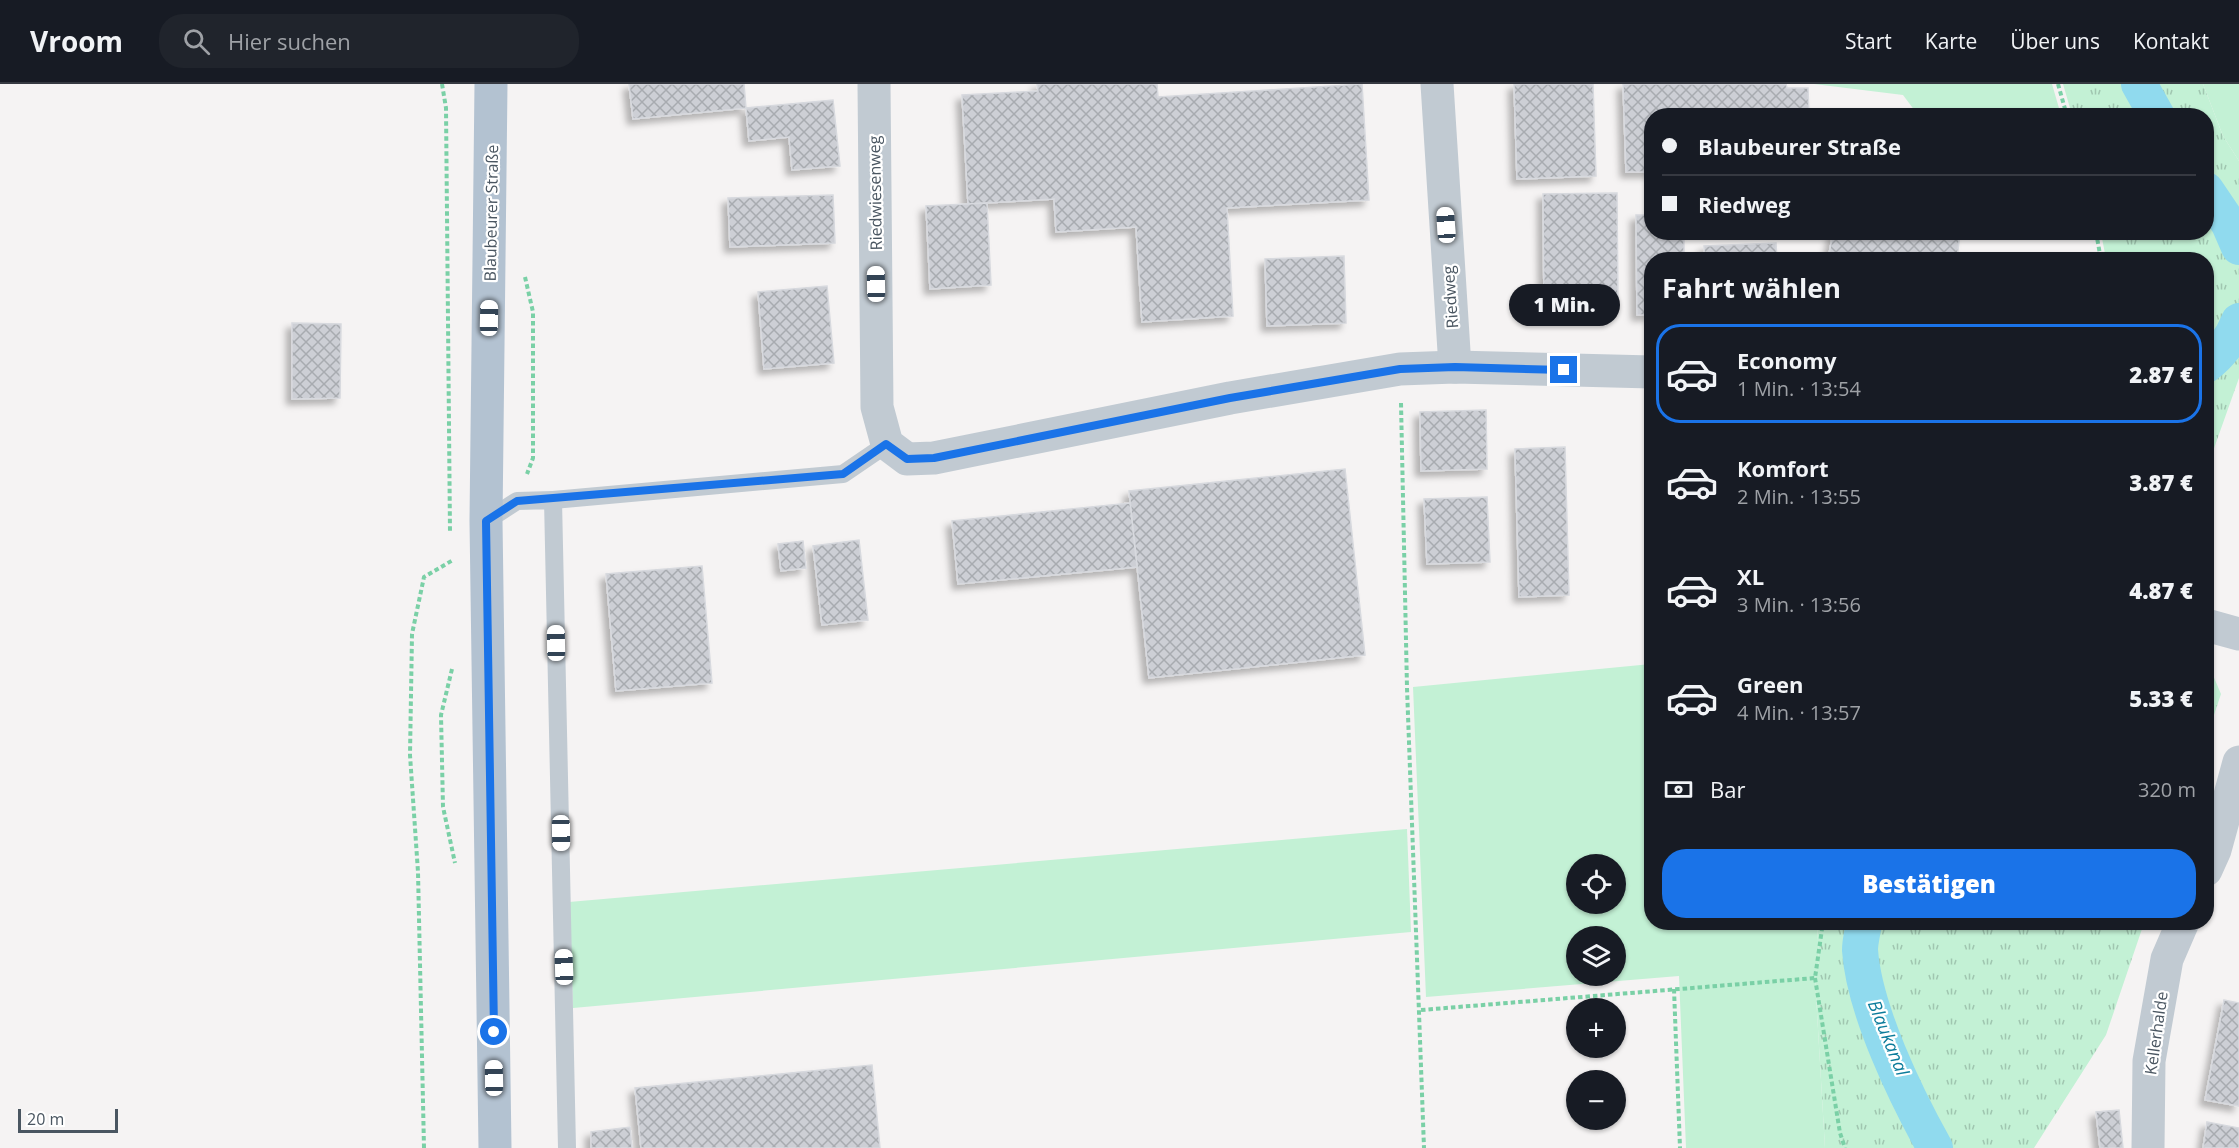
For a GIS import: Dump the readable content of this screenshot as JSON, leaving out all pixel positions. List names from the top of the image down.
{
  "streets": {
    "main road": ["Blaubeurer Straße"],
    "street": ["Riedwiesenweg", "Riedweg", "Kellerhalde"]
  },
  "water": ["Blaukanal"],
  "scale_bar": "20 m",
  "page": {
    "header": "Vroom",
    "search": "Hier suchen",
    "nav": [
      "Start",
      "Karte",
      "Über uns",
      "Kontakt"
    ],
    "banner": ["Blaubeurer Straße", "Riedweg"],
    "heading": "Fahrt wählen",
    "bubble": "1 Min.",
    "list": [
      {
        "name": "Economy",
        "note": "1 Min. · 13:54",
        "value": "2.87 €"
      },
      {
        "name": "Komfort",
        "note": "2 Min. · 13:55",
        "value": "3.87 €"
      },
      {
        "name": "XL",
        "note": "3 Min. · 13:56",
        "value": "4.87 €"
      },
      {
        "name": "Green",
        "note": "4 Min. · 13:57",
        "value": "5.33 €"
      }
    ],
    "pay": ["Bar", "320 m"],
    "buttons": "Bestätigen",
    "map_buttons": ["+", "−"],
    "scale": "20 m"
  }
}
